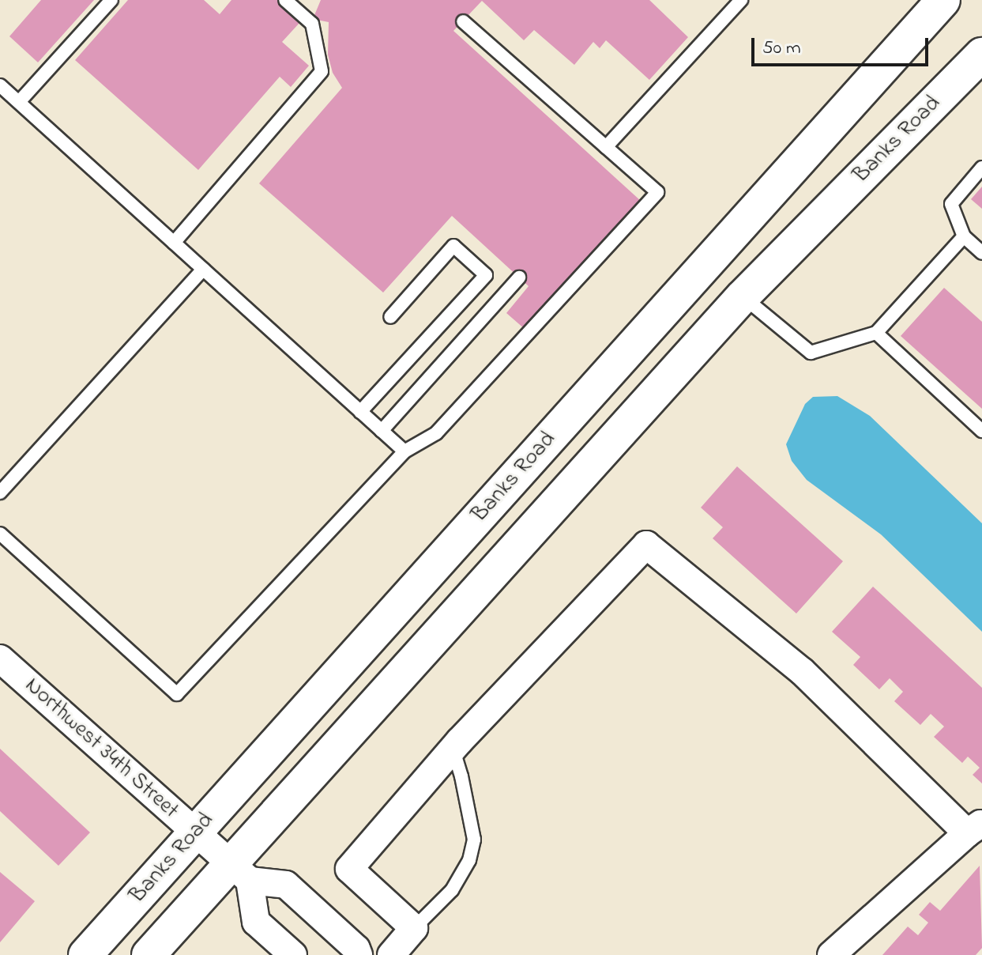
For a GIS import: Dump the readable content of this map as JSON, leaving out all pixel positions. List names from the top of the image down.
{
  "streets": {
    "street": ["Banks Road", "Northwest 34th Street"]
  },
  "crossings": [
    ["Banks Road", "Northwest 34th Street"]
  ],
  "scale_bar": "50 m"
}
